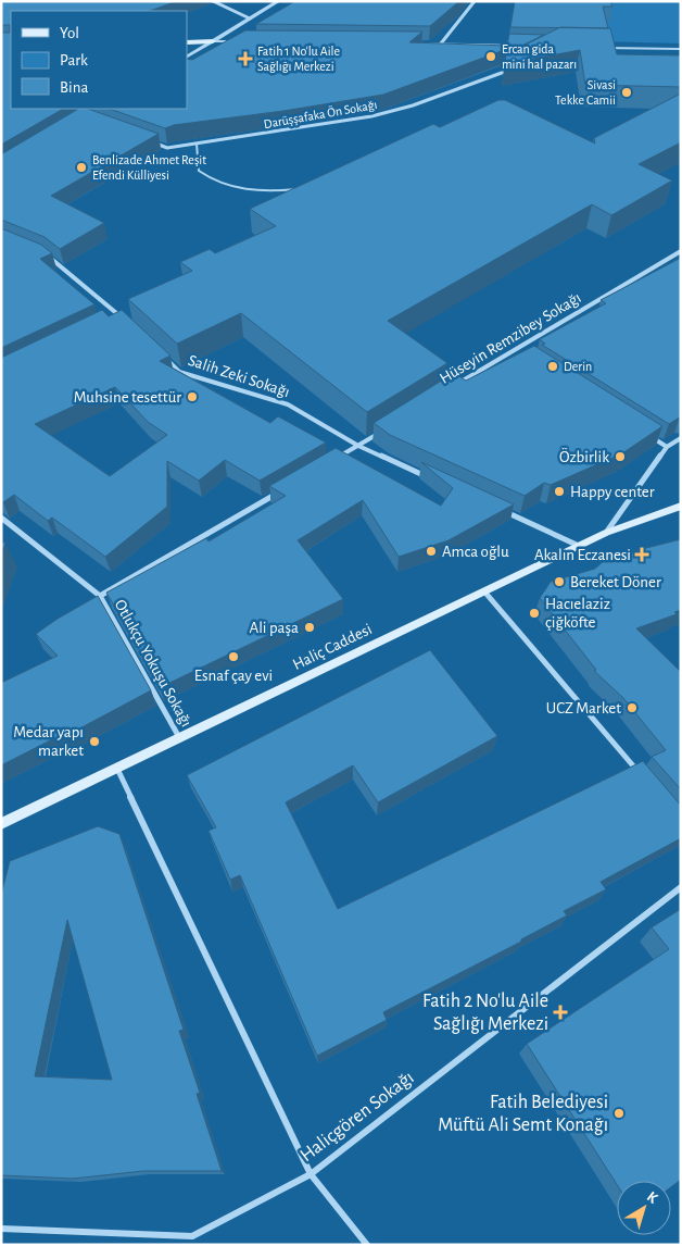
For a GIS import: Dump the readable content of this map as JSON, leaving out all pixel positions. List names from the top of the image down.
{
  "streets": {
    "main road": ["Haliç Caddesi"],
    "street": [
      "Darüşşafaka Ön Sokağı",
      "Hüseyin Remzibey Sokağı",
      "Salih Zeki Sokağı",
      "Otlukçu Yokuşu Sokağı",
      "Haliçgören Sokağı"
    ]
  },
  "crossings": [
    ["Haliç Caddesi", "Otlukçu Yokuşu Sokağı"]
  ],
  "places": {
    "other": [
      "Ercan gida mini hal pazarı",
      "Sivasi Tekke Camii",
      "Benlizade Ahmet Reşit Efendi Külliyesi",
      "Derin",
      "Muhsine tesettür",
      "Özbirlik",
      "Happy center",
      "Amca oğlu",
      "Bereket Döner",
      "Hacıelaziz çiğköfte",
      "Ali paşa",
      "Esnaf çay evi",
      "UCZ Market",
      "Medar yapı market",
      "Fatih Belediyesi Müftü Ali Semt Konağı"
    ],
    "health": ["Fatih 1 No'lu Aile Sağlığı Merkezi", "Akalın Eczanesi", "Fatih 2 No'lu Aile Sağlığı Merkezi"]
  },
  "legend": ["Yol", "Park", "Bina"],
  "north": "top right"
}
